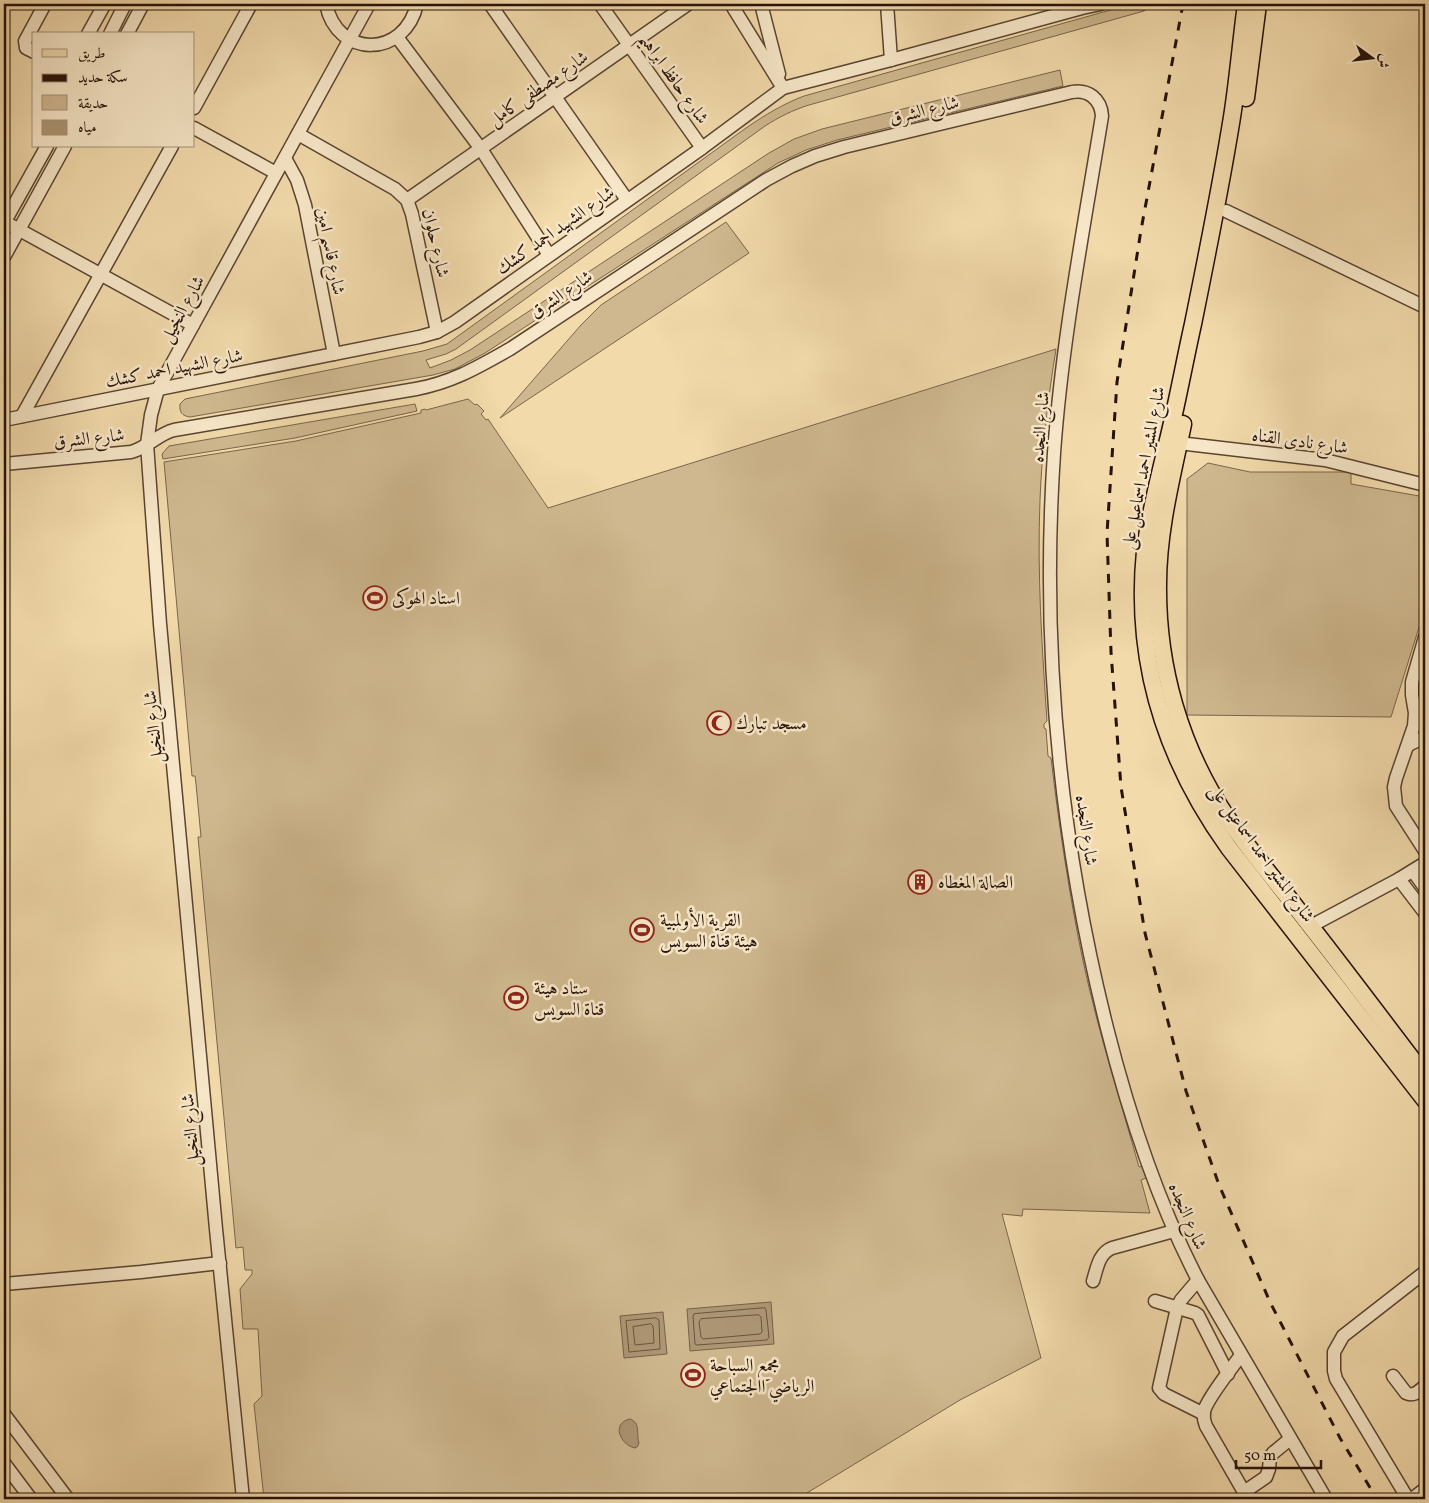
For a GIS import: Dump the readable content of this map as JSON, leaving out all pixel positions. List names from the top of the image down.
{
  "streets": {
    "main road": ["شارع المشير احمد اسماعيل على"],
    "street": [
      "شارع حافظ ابراهيم",
      "شارع مصطفى كامل",
      "شارع الشرق",
      "شارع الشهيد احمد كشك",
      "شارع حلوان",
      "شارع قاسم امين",
      "شارع النخيل",
      "شارع النجده",
      "شارع نادى القناه"
    ]
  },
  "crossings": [
    ["شارع حافظ ابراهيم", "شارع مصطفى كامل"],
    ["شارع حافظ ابراهيم", "شارع الشهيد احمد كشك"],
    ["شارع مصطفى كامل", "شارع حلوان"],
    ["شارع الشرق", "شارع النخيل"],
    ["شارع الشرق", "شارع النجده"],
    ["شارع الشهيد احمد كشك", "شارع حلوان"],
    ["شارع الشهيد احمد كشك", "شارع قاسم امين"],
    ["شارع الشهيد احمد كشك", "شارع النخيل"],
    ["شارع حلوان", "شارع النخيل"],
    ["شارع قاسم امين", "شارع النخيل"],
    ["شارع نادى القناه", "شارع المشير احمد اسماعيل على"]
  ],
  "places": {
    "sports": [
      "استاد الهوكى",
      "القرية الأولمبية هيئة قناة السويس",
      "ستاد هيئة قناة السويس",
      "مجمع السباحة الرياضي االجتماعي"
    ],
    "mosque": ["مسجد تبارك"],
    "building": ["الصالة المغطاه"]
  },
  "legend": [
    "طريق",
    "سكة حديد",
    "حديقة",
    "مياه"
  ],
  "scale_bar": "50 m",
  "north": "right"
}
